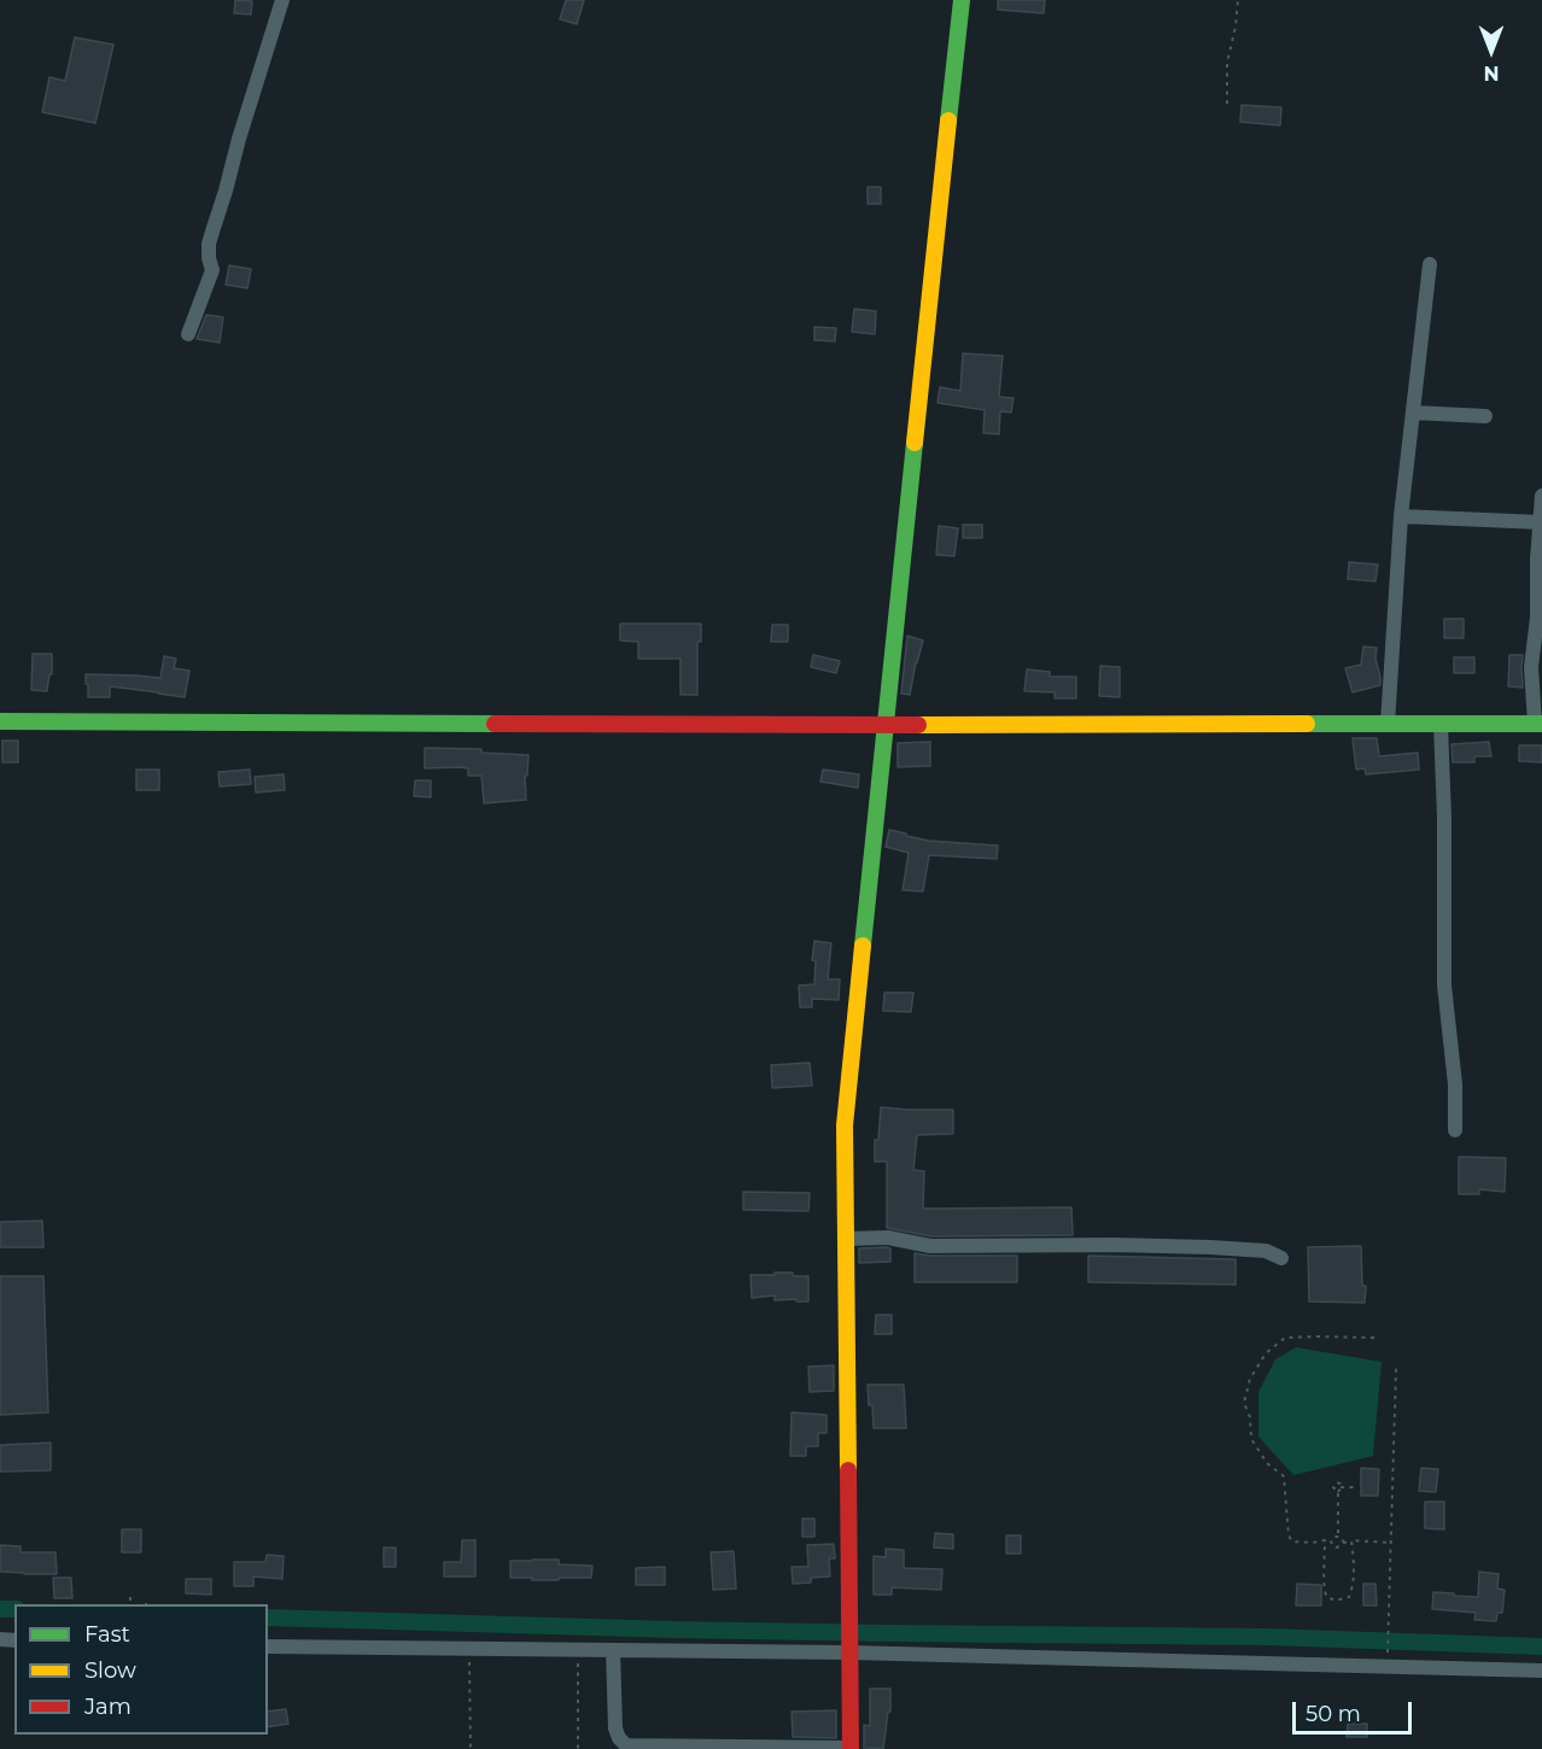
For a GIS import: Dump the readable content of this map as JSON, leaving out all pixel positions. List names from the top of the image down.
{
  "legend": ["Fast", "Slow", "Jam"],
  "scale_bar": "50 m",
  "north": "bottom"
}
